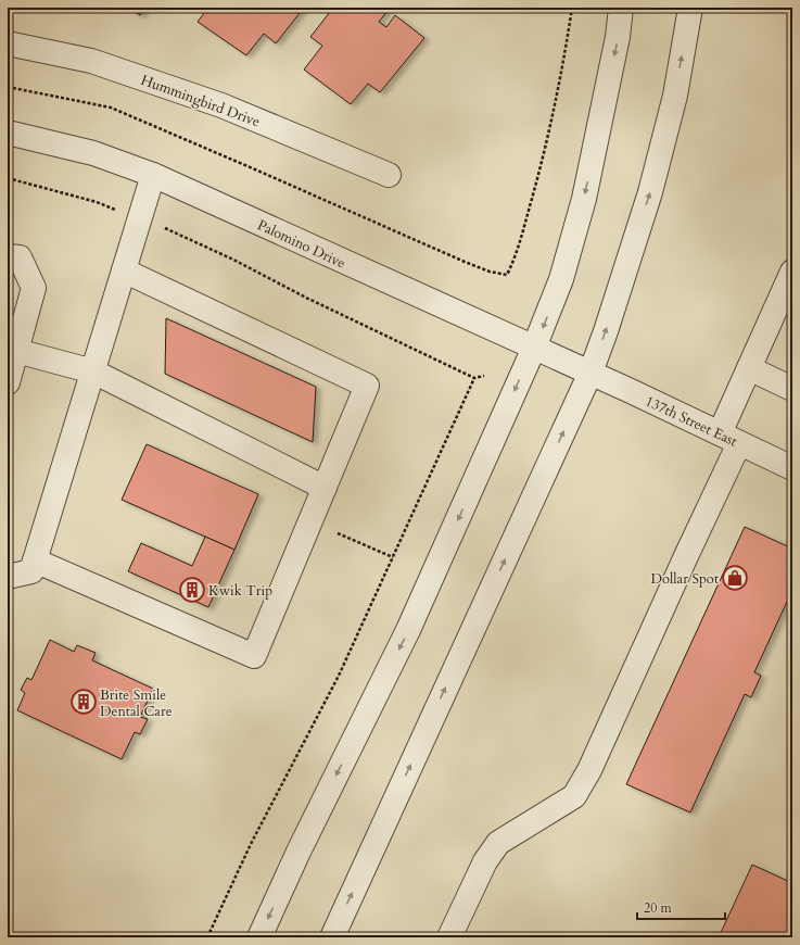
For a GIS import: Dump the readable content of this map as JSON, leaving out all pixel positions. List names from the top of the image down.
{
  "streets": {
    "street": ["Hummingbird Drive", "Palomino Drive", "137th Street East"]
  },
  "crossings": [
    ["Palomino Drive", "137th Street East"]
  ],
  "places": {
    "shop": ["Dollar Spot"],
    "building": ["Kwik Trip", "Brite Smile Dental Care"]
  },
  "scale_bar": "20 m"
}
